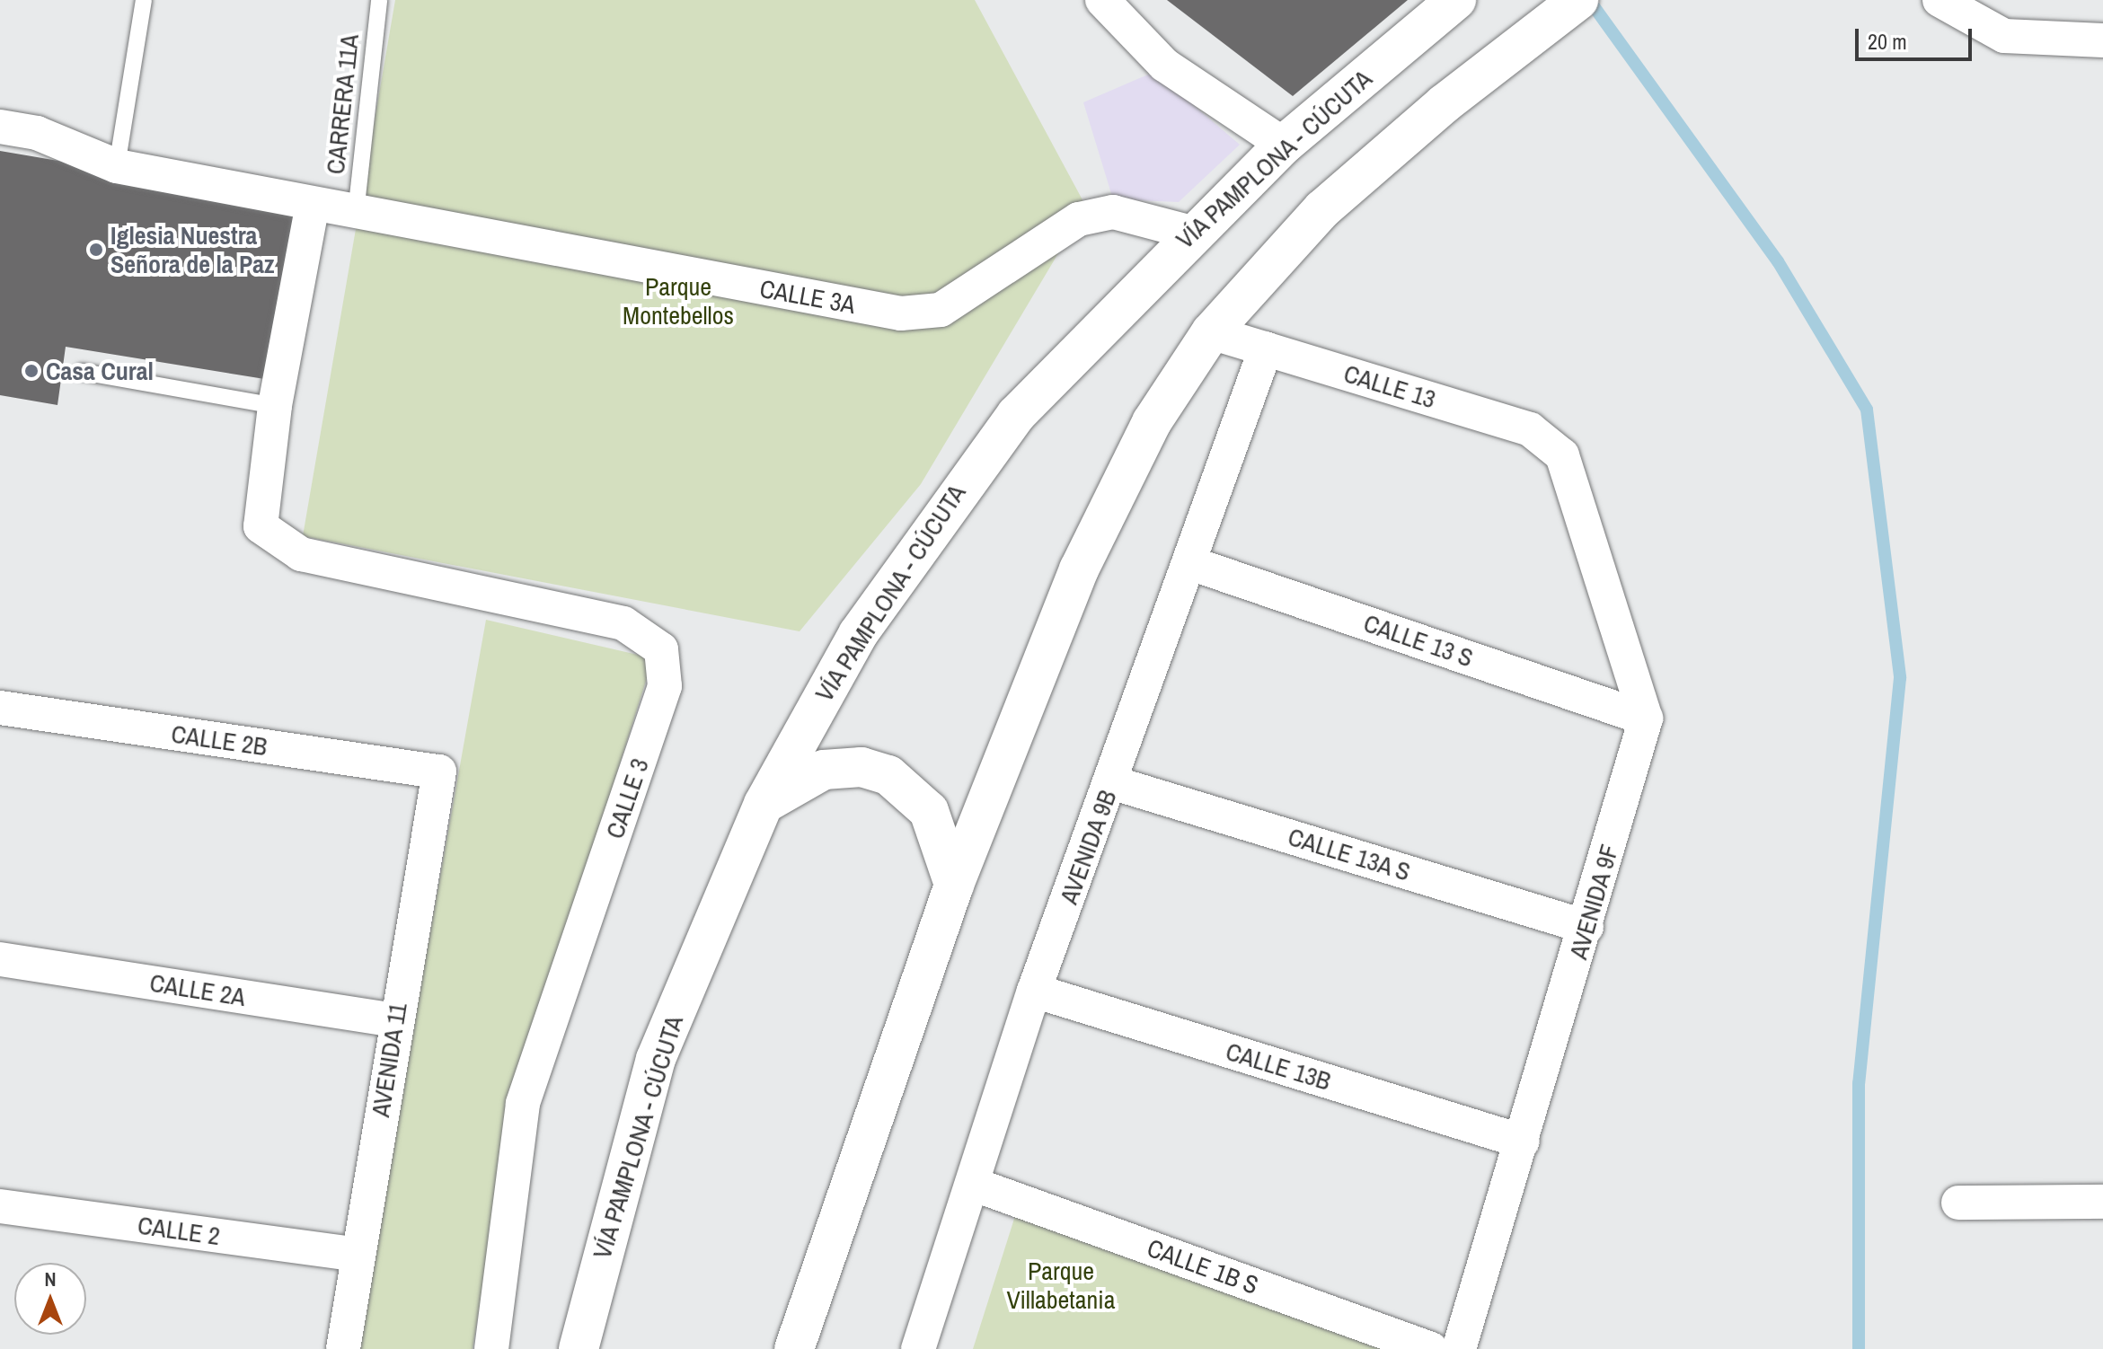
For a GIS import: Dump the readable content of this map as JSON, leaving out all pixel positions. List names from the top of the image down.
{
  "streets": {
    "highway": ["VÍA PAMPLONA - CÚCUTA"],
    "street": [
      "CALLE 3A",
      "CALLE 13",
      "CALLE 13 S",
      "CALLE 2B",
      "CALLE 3",
      "AVENIDA 9B",
      "CALLE 13A S",
      "AVENIDA 9F",
      "CALLE 2A",
      "AVENIDA 11",
      "CALLE 13B",
      "CALLE 2",
      "CALLE 1B S"
    ],
    "lane": ["CARRERA 11A"]
  },
  "crossings": [
    ["CARRERA 11A", "CALLE 3A"],
    ["VÍA PAMPLONA - CÚCUTA", "CALLE 3A"],
    ["CALLE 13", "CALLE 13 S"],
    ["CALLE 13", "AVENIDA 9B"],
    ["CALLE 13", "AVENIDA 9F"],
    ["CALLE 13 S", "AVENIDA 9B"],
    ["CALLE 13 S", "AVENIDA 9F"],
    ["CALLE 2B", "AVENIDA 11"],
    ["AVENIDA 9B", "CALLE 13A S"],
    ["AVENIDA 9B", "CALLE 13B"],
    ["AVENIDA 9B", "CALLE 1B S"],
    ["CALLE 13A S", "AVENIDA 9F"],
    ["AVENIDA 9F", "CALLE 13B"],
    ["CALLE 2A", "AVENIDA 11"],
    ["AVENIDA 11", "CALLE 2"]
  ],
  "parks": ["Parque Montebellos", "Parque Villabetania"],
  "places": ["Iglesia Nuestra Señora de la Paz", "Casa Cural"],
  "scale_bar": "20 m",
  "north": "top"
}
